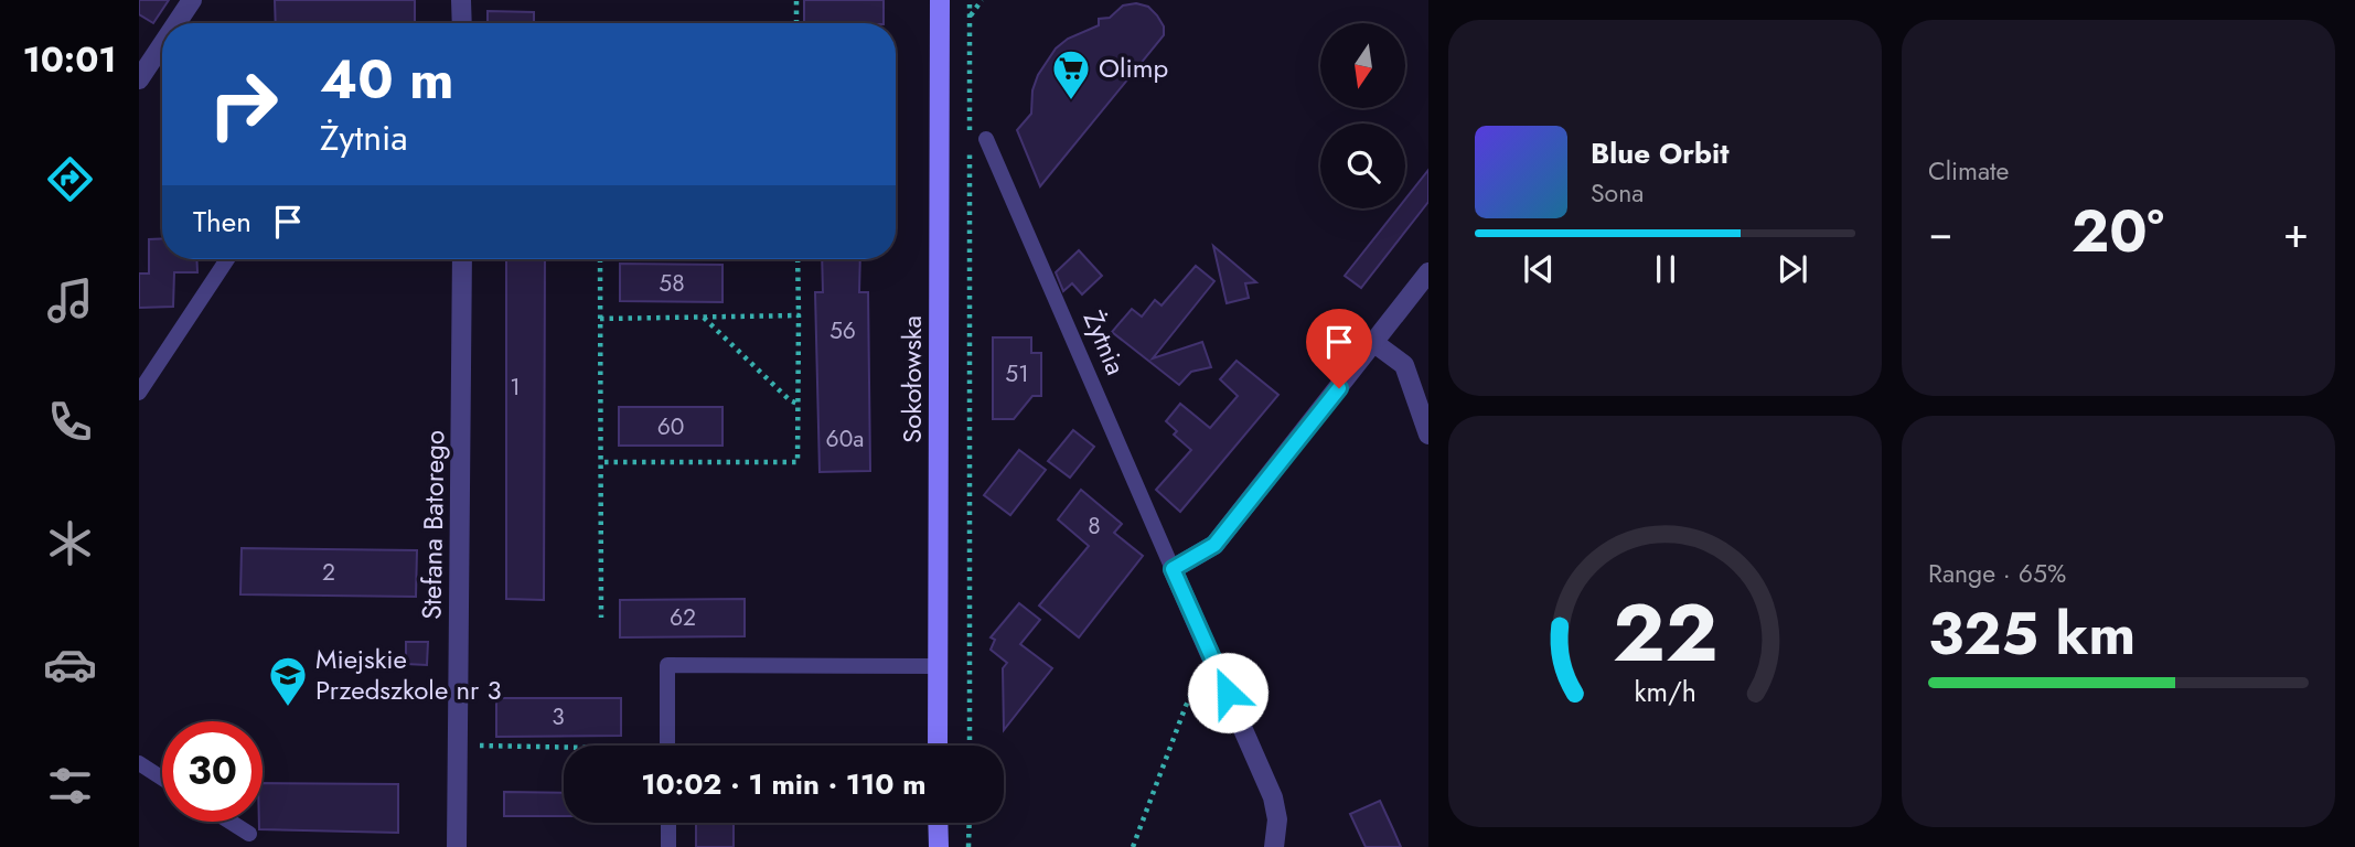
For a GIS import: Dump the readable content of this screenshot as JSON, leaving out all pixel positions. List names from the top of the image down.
{
  "streets": {
    "street": ["Żytnia", "Sokołowska", "Stefana Batorego"]
  },
  "places": {
    "supermarket": ["Olimp"],
    "school or university": ["Miejskie Przedszkole nr 3"]
  },
  "house_numbers": [
    "58",
    "56",
    "51",
    "1",
    "60",
    "60a",
    "8",
    "2",
    "62",
    "3"
  ],
  "north": "bottom",
  "page": {
    "tabs": "10:01",
    "tile": [
      "Climate",
      ["Range · 65%", "325 km"]
    ],
    "turn": ["40 m", "Żytnia"],
    "song": ["Blue Orbit", "Sona"],
    "then": "Then",
    "heat": ["−", "20°", "+"],
    "limit": "30",
    "trip": "10:02 · 1 min · 110 m",
    "gauge": ["22", "km/h"]
  }
}
